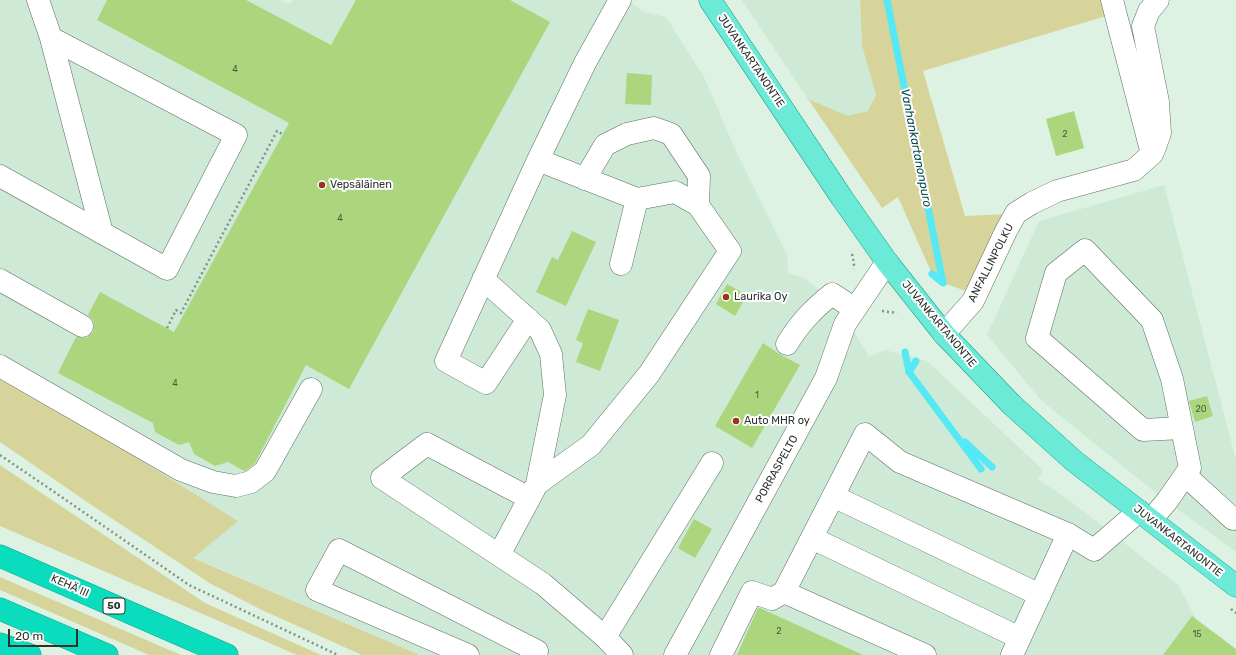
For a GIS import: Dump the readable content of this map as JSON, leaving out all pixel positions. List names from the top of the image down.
{
  "streets": {
    "highway": ["KEHÄ III", "50"],
    "main road": ["JUVANKARTANONTIE"],
    "street": ["ANFALLINPOLKU", "PORRASPELTO"]
  },
  "crossings": [
    ["JUVANKARTANONTIE", "ANFALLINPOLKU"],
    ["JUVANKARTANONTIE", "PORRASPELTO"]
  ],
  "water": ["Vanhankartanonpuro"],
  "places": ["Vepsäläinen", "Laurika Oy", "Auto MHR oy"],
  "house_numbers": [
    "4",
    "2",
    "4",
    "4",
    "1",
    "20",
    "2",
    "15"
  ],
  "scale_bar": "20 m"
}
